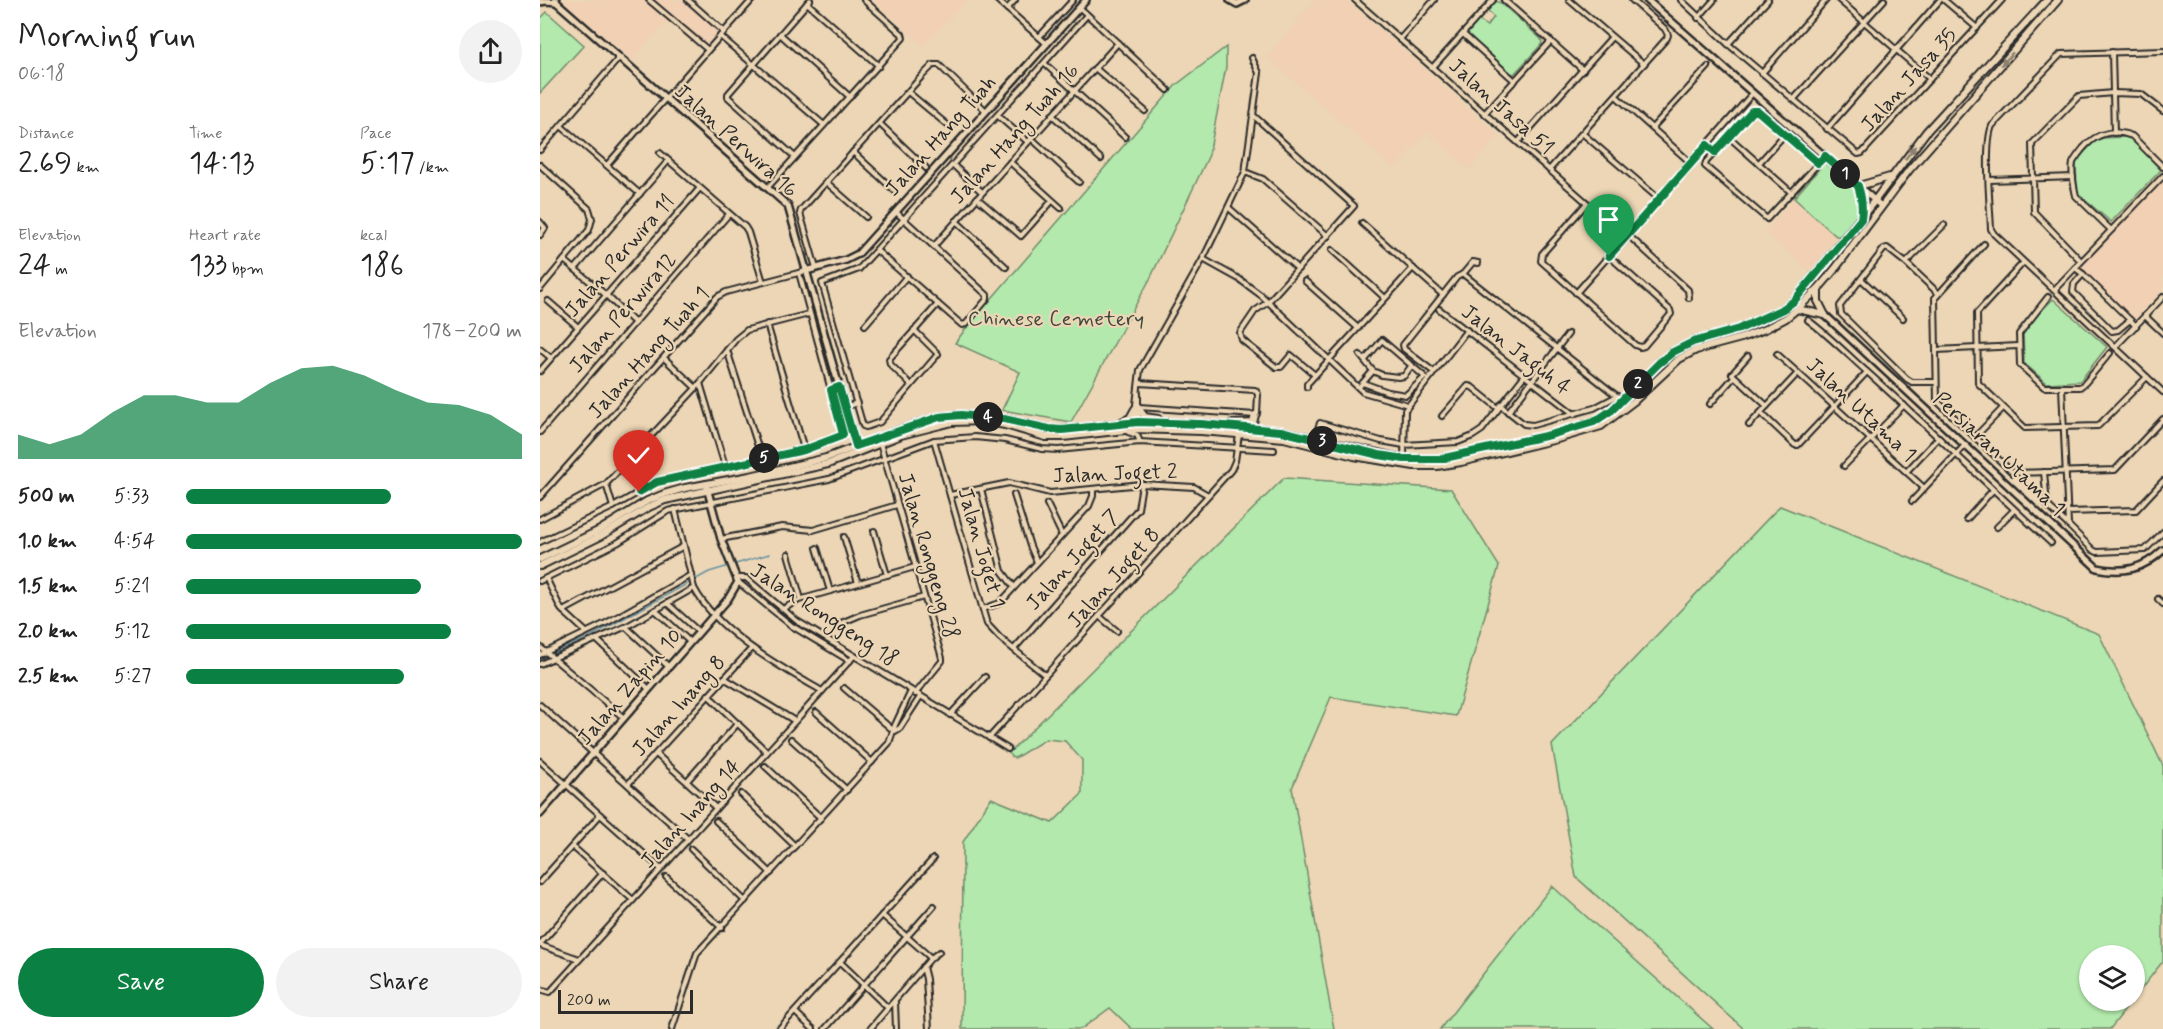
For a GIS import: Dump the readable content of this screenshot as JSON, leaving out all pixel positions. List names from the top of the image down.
{
  "streets": {
    "street": [
      "Jalan Jasa 35",
      "Jalan Jasa 51",
      "Jalan Hang Tuah 16",
      "Jalan Hang Tuah",
      "Jalan Perwira 16",
      "Jalan Perwira 11",
      "Jalan Perwira12",
      "Jalan Jaguh 4",
      "Jalan Hang Tuah 1",
      "Jalan Utama 1",
      "Persiaran Utama 1",
      "Jalan Joget 2",
      "Jalan Joget 1",
      "Jalan Ronggeng 28",
      "Jalan Joget 7",
      "Jalan Joget 8",
      "Jalan Ronggeng 18",
      "Jalan Zapin 10",
      "Jalan Inang 8",
      "Jalan Inang 14"
    ]
  },
  "crossings": [
    ["Jalan Hang Tuah", "Jalan Perwira 16"],
    ["Jalan Hang Tuah", "Jalan Hang Tuah 1"],
    ["Jalan Perwira 16", "Jalan Hang Tuah 1"],
    ["Jalan Joget 2", "Jalan Joget 1"],
    ["Jalan Joget 2", "Jalan Joget 7"],
    ["Jalan Joget 2", "Jalan Joget 8"],
    ["Jalan Joget 1", "Jalan Joget 7"],
    ["Jalan Joget 1", "Jalan Joget 8"],
    ["Jalan Ronggeng 28", "Jalan Ronggeng 18"],
    ["Jalan Joget 8", "Jalan Ronggeng 18"],
    ["Jalan Ronggeng 18", "Jalan Zapin 10"],
    ["Jalan Ronggeng 18", "Jalan Inang 14"]
  ],
  "parks": ["Chinese Cemetery"],
  "scale_bar": "200 m",
  "page": {
    "heading": ["Morning run", "06:18"],
    "stats": [
      ["Distance", "2.69 km"],
      ["Time", "14:13"],
      ["Pace", "5:17 /km"],
      ["Elevation", "24 m"],
      ["Heart rate", "133 bpm"],
      ["kcal", "186"]
    ],
    "pins": [
      "1",
      "2",
      "4",
      "3",
      "5"
    ],
    "chart": ["Elevation", "178–200 m"],
    "list": [
      {
        "name": "500 m",
        "note": "5:33"
      },
      {
        "name": "1.0 km",
        "note": "4:54"
      },
      {
        "name": "1.5 km",
        "note": "5:21"
      },
      {
        "name": "2.0 km",
        "note": "5:12"
      },
      {
        "name": "2.5 km",
        "note": "5:27"
      }
    ],
    "buttons": ["Save", "Share"],
    "scale": "200 m"
  }
}
